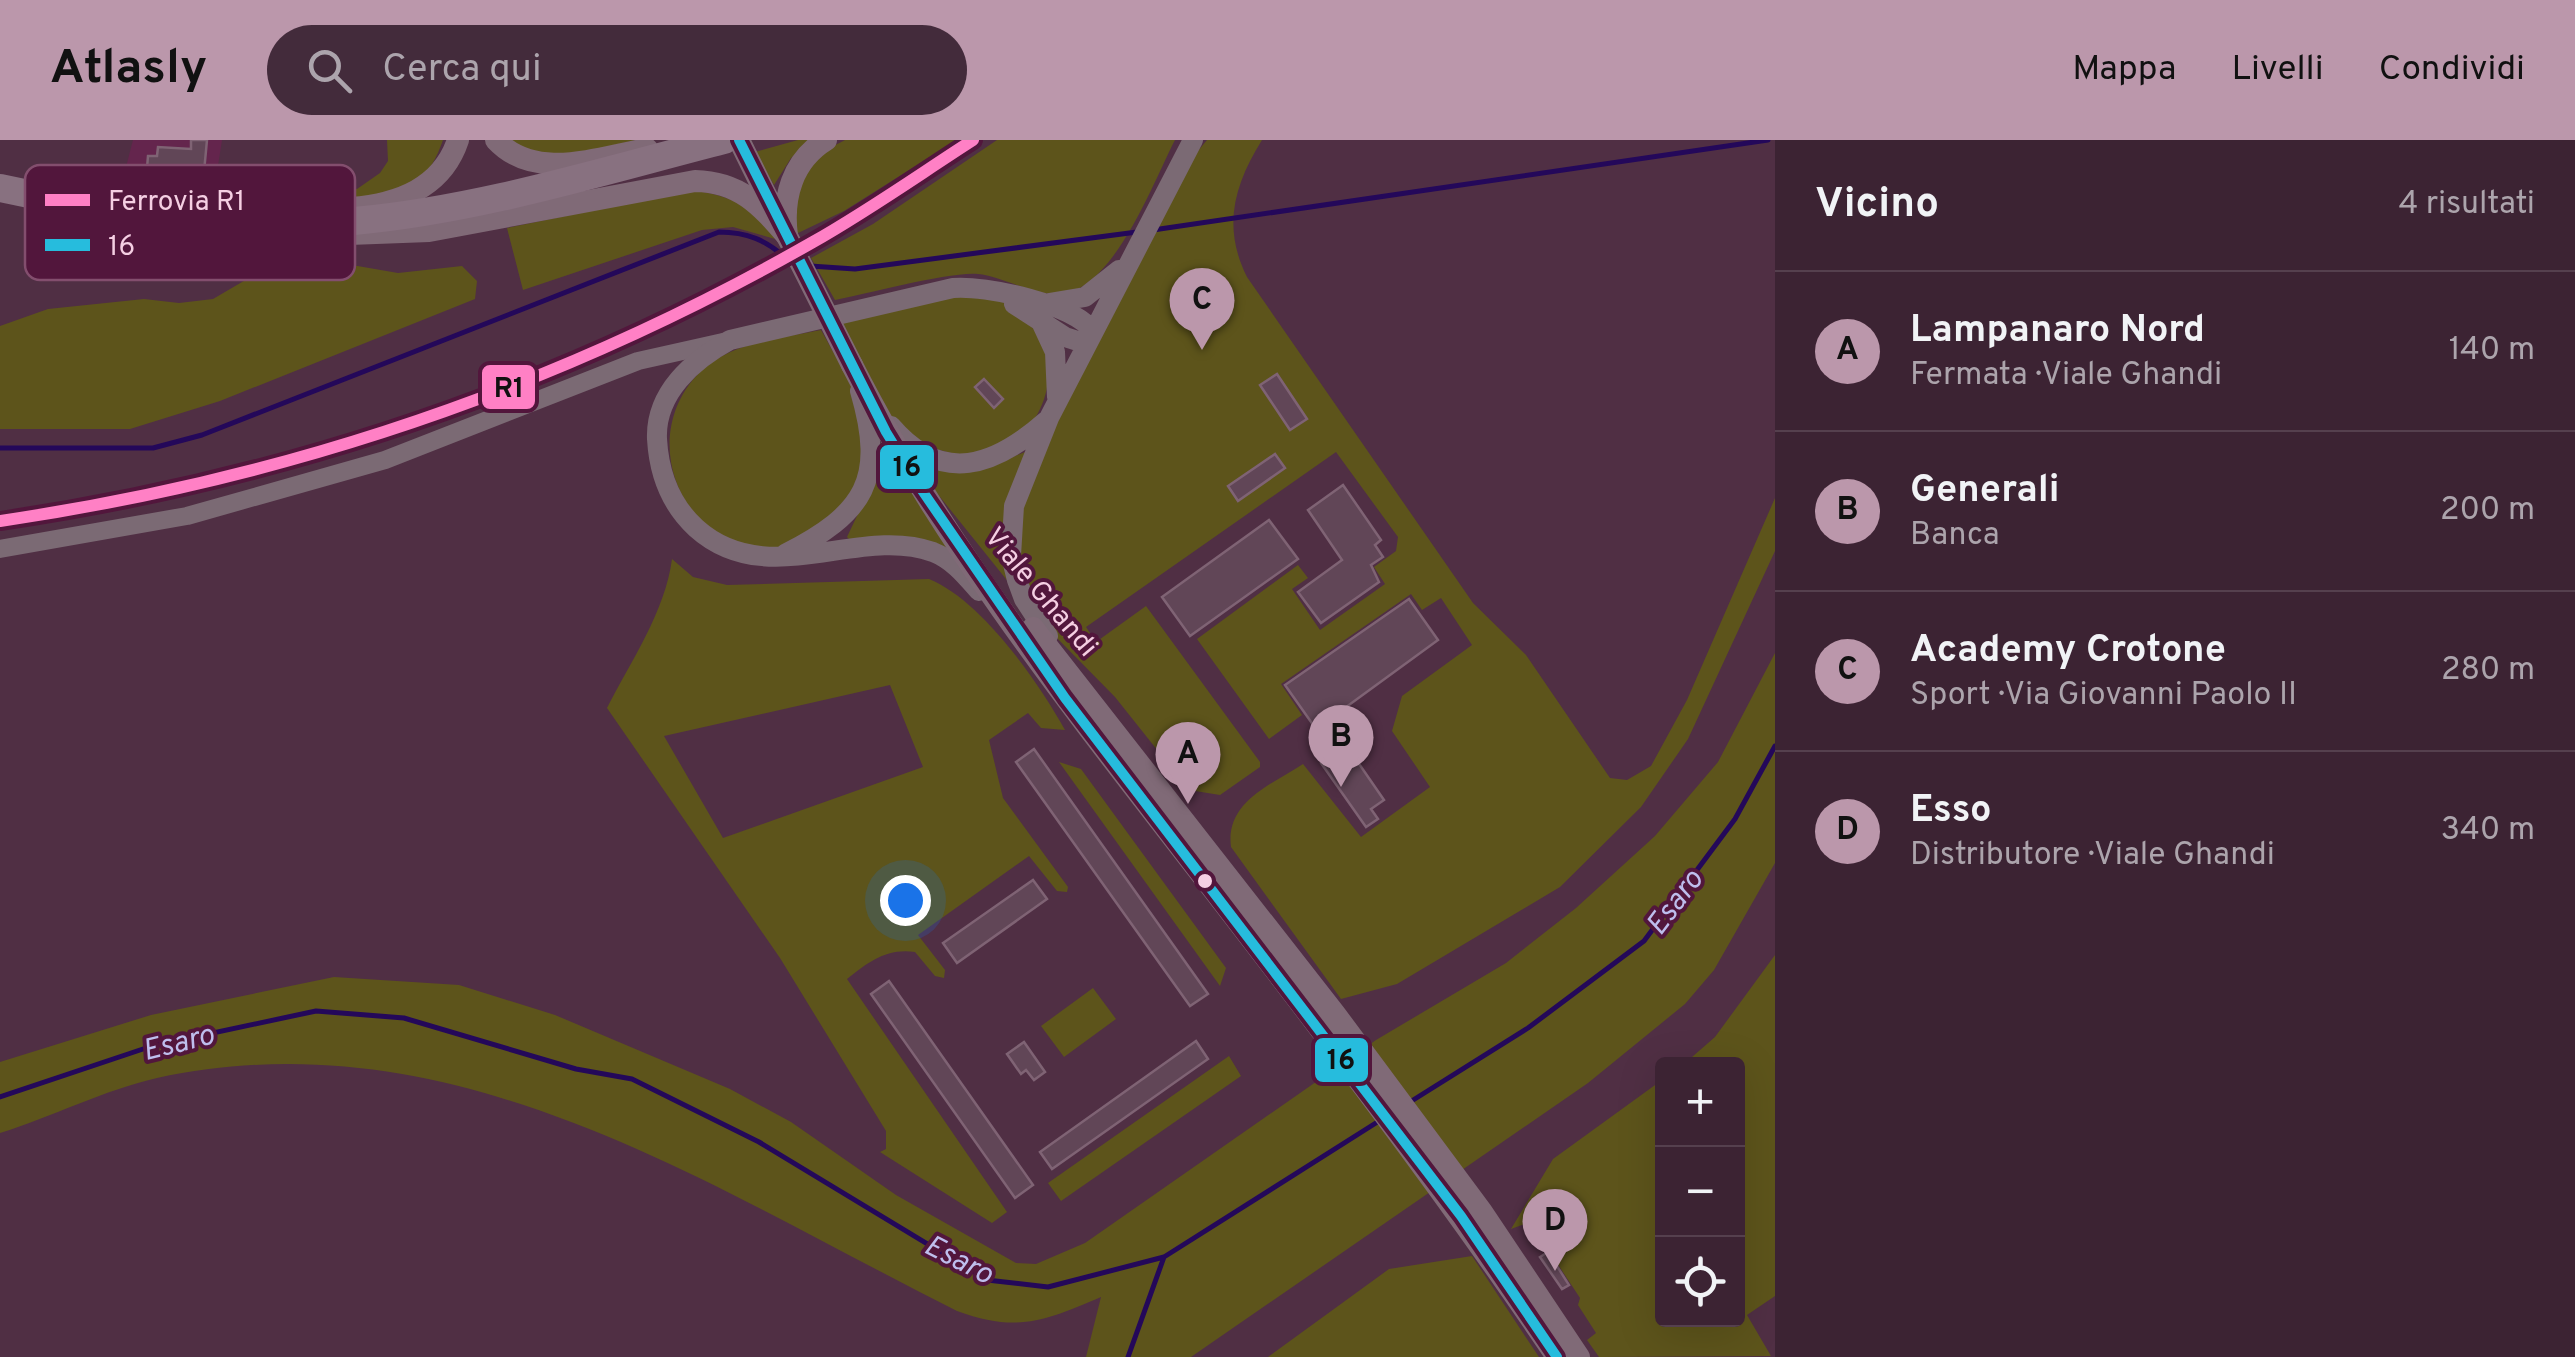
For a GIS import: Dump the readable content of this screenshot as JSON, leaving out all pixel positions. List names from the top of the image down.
{
  "streets": {
    "main road": ["Viale Ghandi"]
  },
  "water": ["Esaro"],
  "lines": ["rail line R1", "transit line 16"],
  "legend": ["Ferrovia R1", "16"],
  "page": {
    "header": "Atlasly",
    "search": "Cerca qui",
    "nav": ["Mappa", "Livelli", "Condividi"],
    "heading": ["Vicino", "4 risultati"],
    "pins": [
      "C",
      "B",
      "A",
      "D"
    ],
    "list": [
      {
        "mark": "A",
        "name": "Lampanaro Nord",
        "note": "Fermata · Viale Ghandi",
        "value": "140 m"
      },
      {
        "mark": "B",
        "name": "Generali",
        "note": "Banca",
        "value": "200 m"
      },
      {
        "mark": "C",
        "name": "Academy Crotone",
        "note": "Sport · Via Giovanni Paolo II",
        "value": "280 m"
      },
      {
        "mark": "D",
        "name": "Esso",
        "note": "Distributore · Viale Ghandi",
        "value": "340 m"
      }
    ],
    "map_buttons": ["+", "−"]
  }
}
